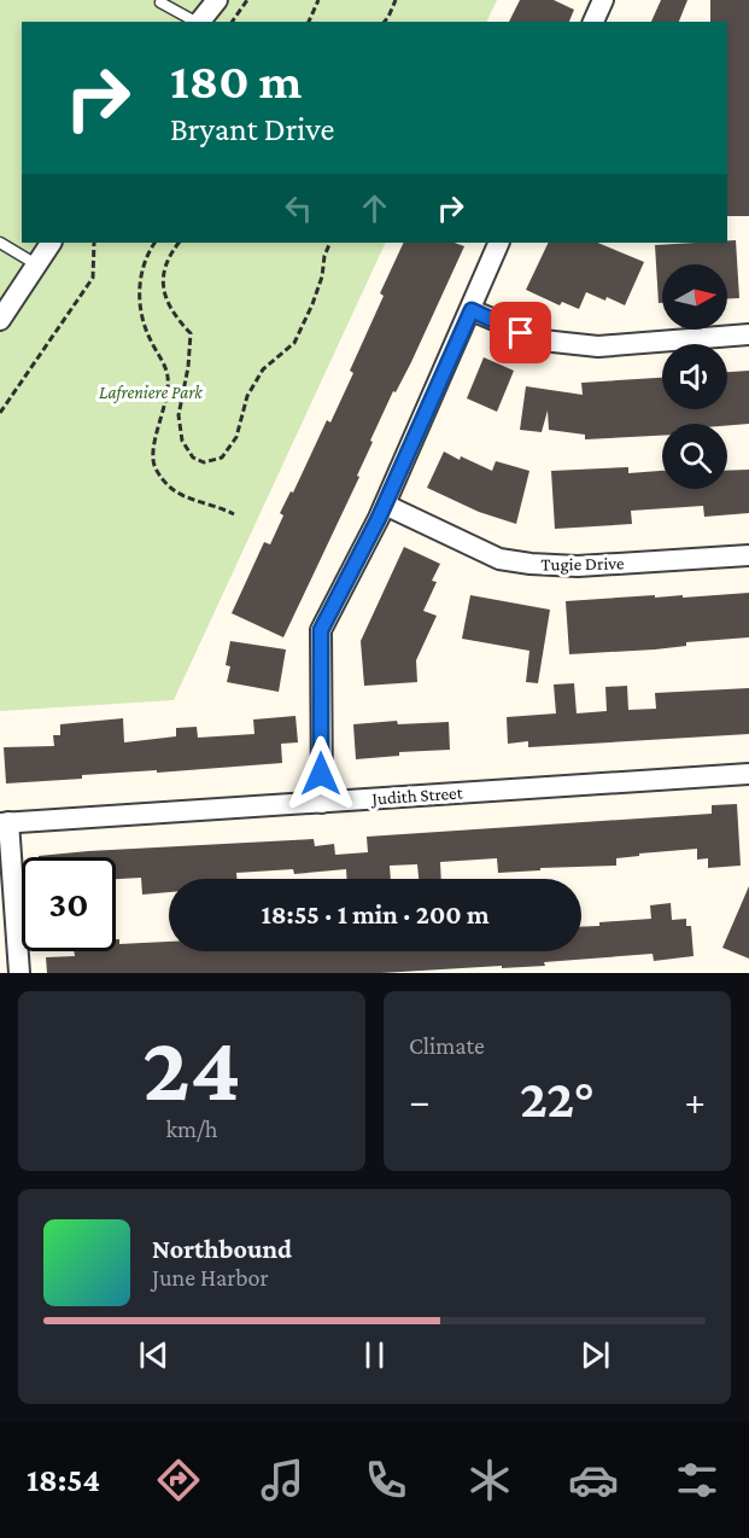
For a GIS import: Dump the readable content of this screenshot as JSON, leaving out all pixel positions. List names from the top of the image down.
{
  "streets": {
    "street": ["Tugie Drive", "Judith Street"]
  },
  "parks": ["Lafreniere Park"],
  "north": "right",
  "page": {
    "turn": ["180 m", "Bryant Drive"],
    "limit": "30",
    "trip": "18:55 · 1 min · 200 m",
    "tile": [
      ["24", "km/h"],
      "Climate"
    ],
    "heat": ["−", "22°", "+"],
    "song": ["Northbound", "June Harbor"],
    "tabs": "18:54"
  }
}
